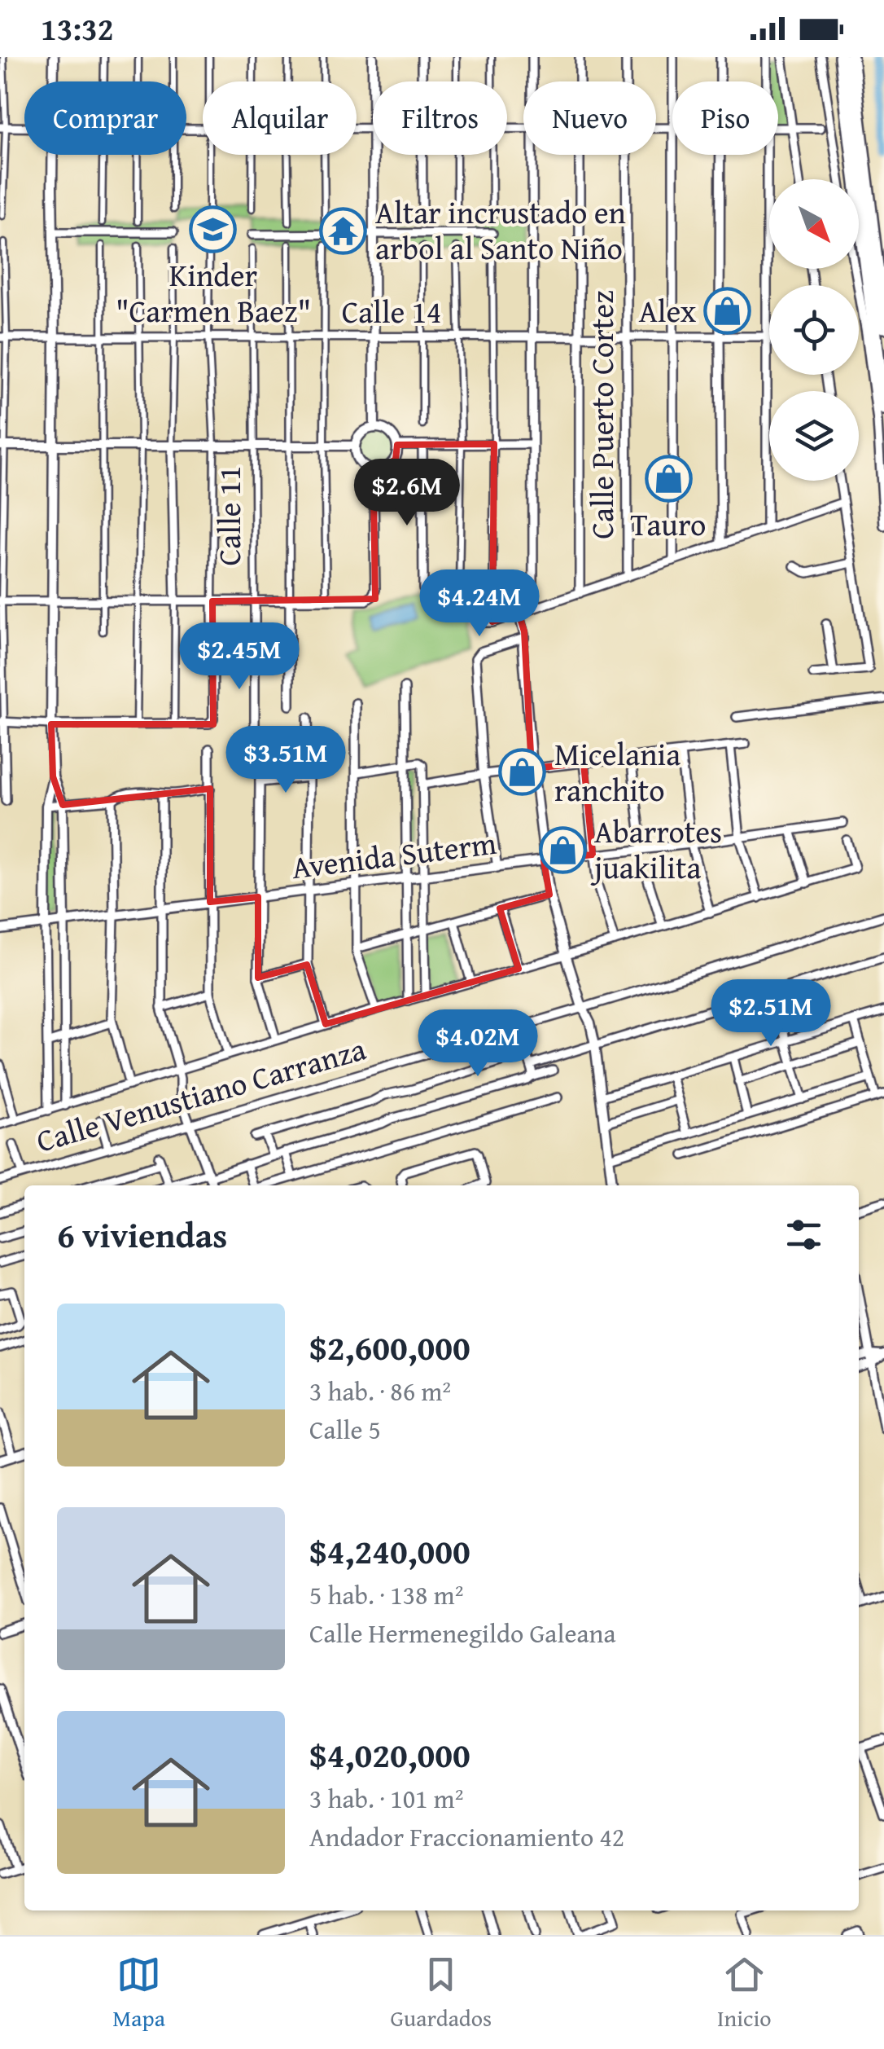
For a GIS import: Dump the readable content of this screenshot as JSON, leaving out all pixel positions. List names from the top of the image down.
{
  "streets": {
    "street": [
      "Calle 14",
      "Calle Puerto Cortez",
      "Calle 11",
      "Avenida Suterm",
      "Calle Venustiano Carranza"
    ]
  },
  "crossings": [
    ["Calle 14", "Calle Puerto Cortez"],
    ["Calle 14", "Calle 11"],
    ["Calle 11", "Avenida Suterm"]
  ],
  "places": {
    "school or university": ["Kinder \"Carmen Baez\""],
    "temple": ["Altar incrustado en arbol al Santo Niño"],
    "shop": [
      "Alex",
      "Tauro",
      "Micelania ranchito",
      "Abarrotes juakilita"
    ]
  },
  "north": "bottom right",
  "page": {
    "status": "13:32",
    "chip": [
      "Comprar",
      "Alquilar",
      "Filtros",
      "Nuevo",
      "Piso"
    ],
    "price": [
      "$2.6M",
      "$4.24M",
      "$2.45M",
      "$3.51M",
      "$2.51M",
      "$4.02M"
    ],
    "heading": "6 viviendas",
    "list": [
      {
        "name": "$2,600,000",
        "note": "3 hab. · 86 m² · Calle 5"
      },
      {
        "name": "$4,240,000",
        "note": "5 hab. · 138 m² · Calle Hermenegildo Galeana"
      },
      {
        "name": "$4,020,000",
        "note": "3 hab. · 101 m² · Andador Fraccionamiento 42"
      }
    ],
    "tabs": ["Mapa", "Guardados", "Inicio"]
  }
}
